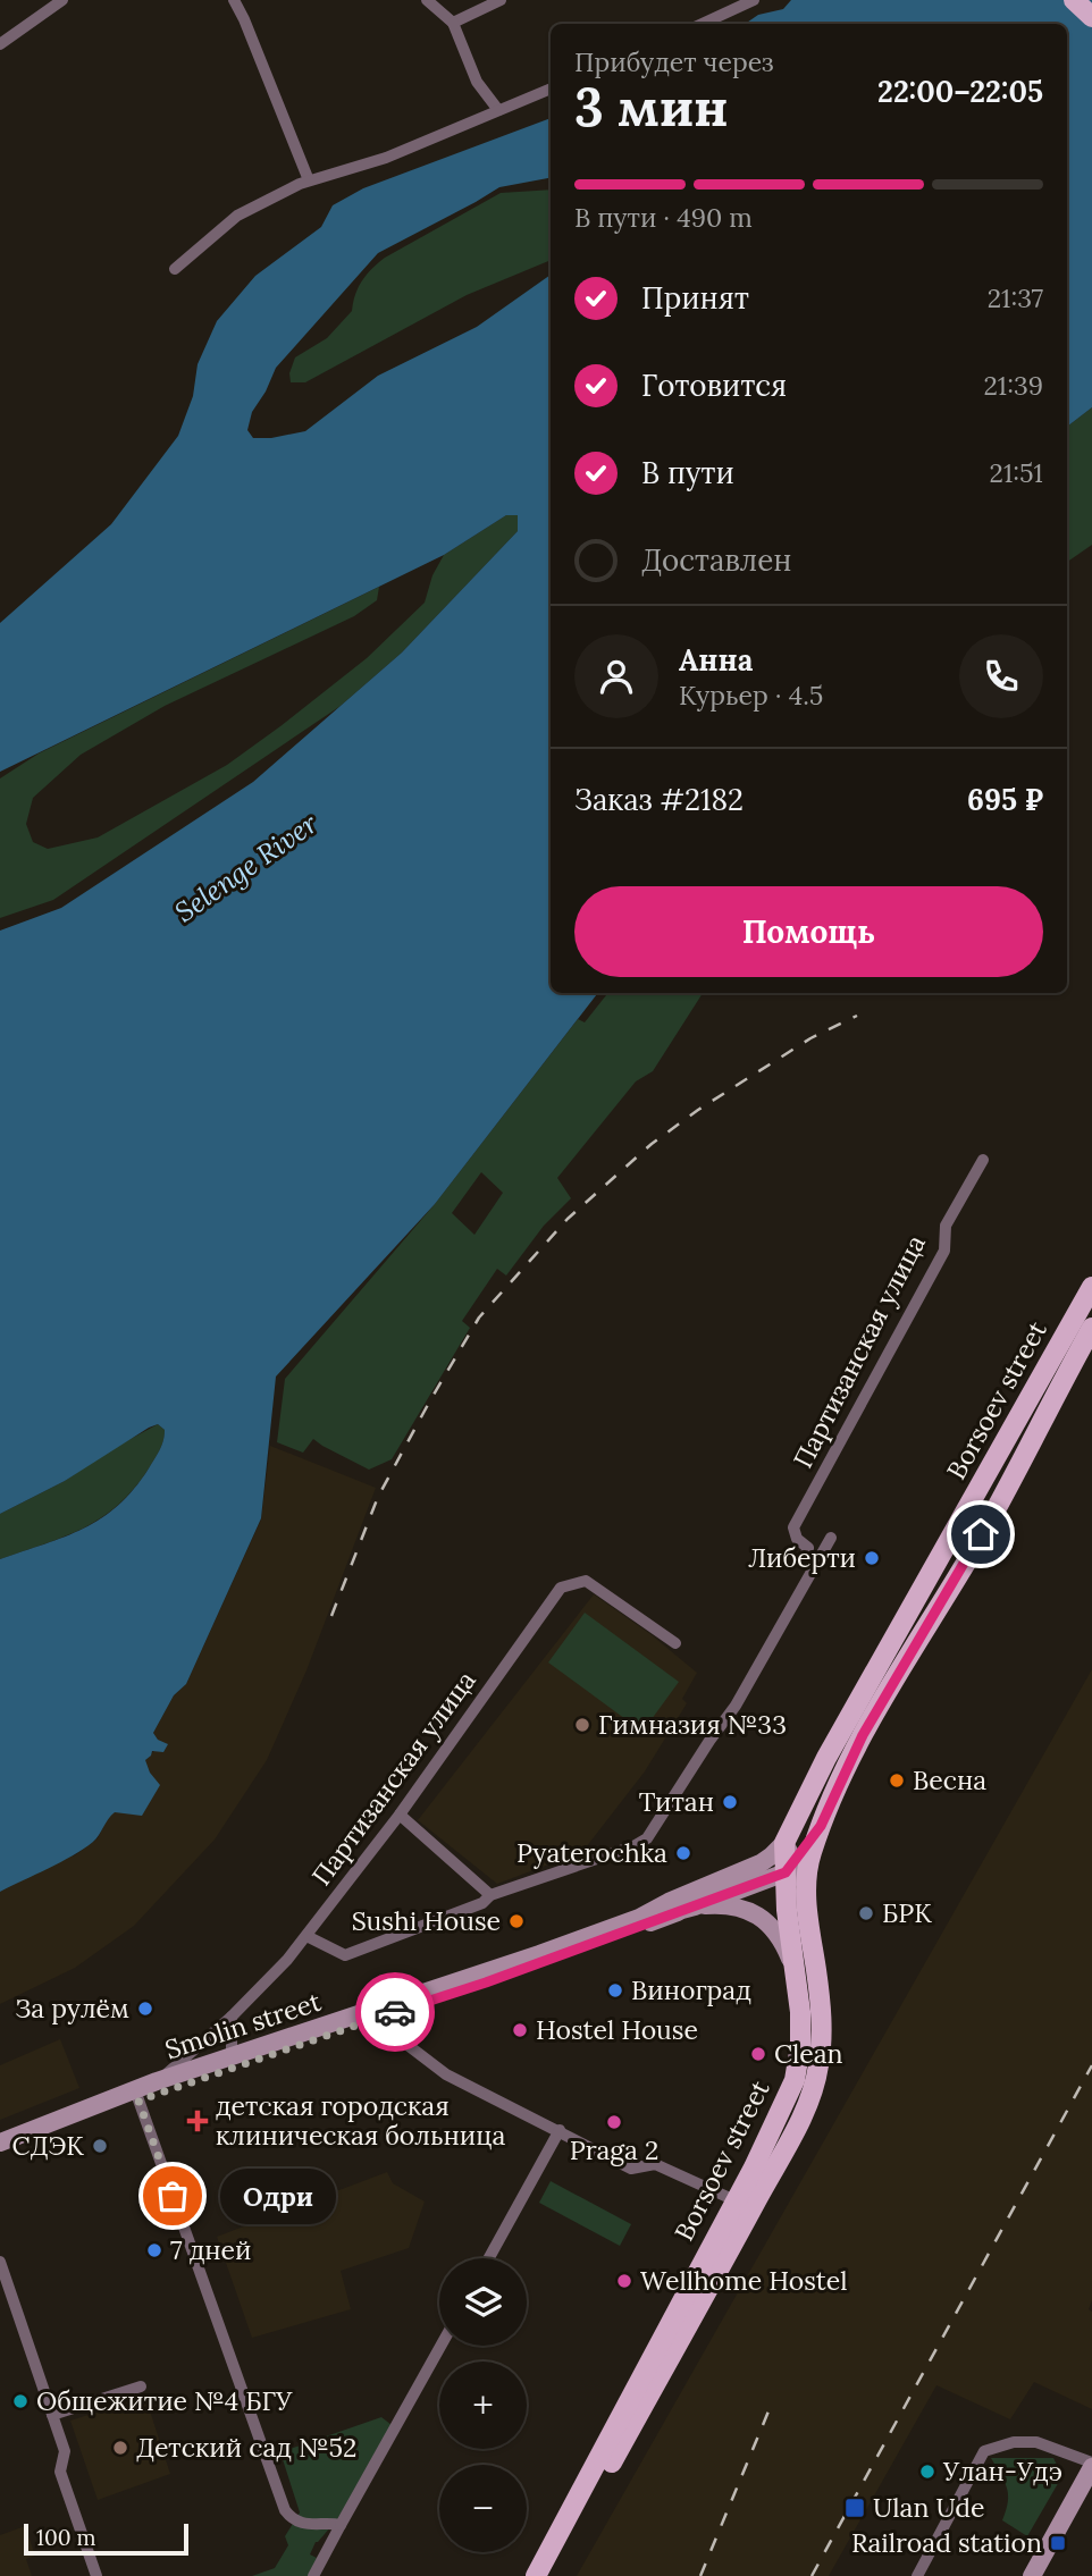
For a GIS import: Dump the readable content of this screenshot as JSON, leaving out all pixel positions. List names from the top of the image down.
{
  "streets": {
    "main road": ["Borsoev street", "Smolin street"],
    "street": ["Партизанская улица"]
  },
  "crossings": [
    ["Партизанская улица", "Smolin street"],
    ["Borsoev street", "Smolin street"]
  ],
  "water": ["Selenge River"],
  "places": {
    "other": [
      "Либерти",
      "Гимназия №33",
      "Весна",
      "Титан",
      "Pyaterochka",
      "БРК",
      "Sushi House",
      "Виноград",
      "За рулём",
      "Hostel House",
      "Clean",
      "Praga 2",
      "СДЭК",
      "Одри",
      "7 дней",
      "Wellhome Hostel",
      "Общежитие №4 БГУ",
      "Детский сад №52",
      "Улан-Удэ"
    ],
    "health": ["детская городская клиническая больница"],
    "transit": ["Ulan Ude", "Railroad station"]
  },
  "scale_bar": "100 m",
  "page": {
    "heading": ["3 мин", "Прибудет через", "22:00–22:05"],
    "panel": [
      "Анна",
      "Курьер · 4.5",
      "Заказ #2182",
      "695 ₽"
    ],
    "bar": "В пути · 490 m",
    "list": [
      ["Принят", "21:37"],
      ["Готовится", "21:39"],
      ["В пути", "21:51"],
      "Доставлен"
    ],
    "buttons": "Помощь",
    "bubble": "Одри",
    "map_buttons": ["+", "−"],
    "scale": "100 m"
  }
}
